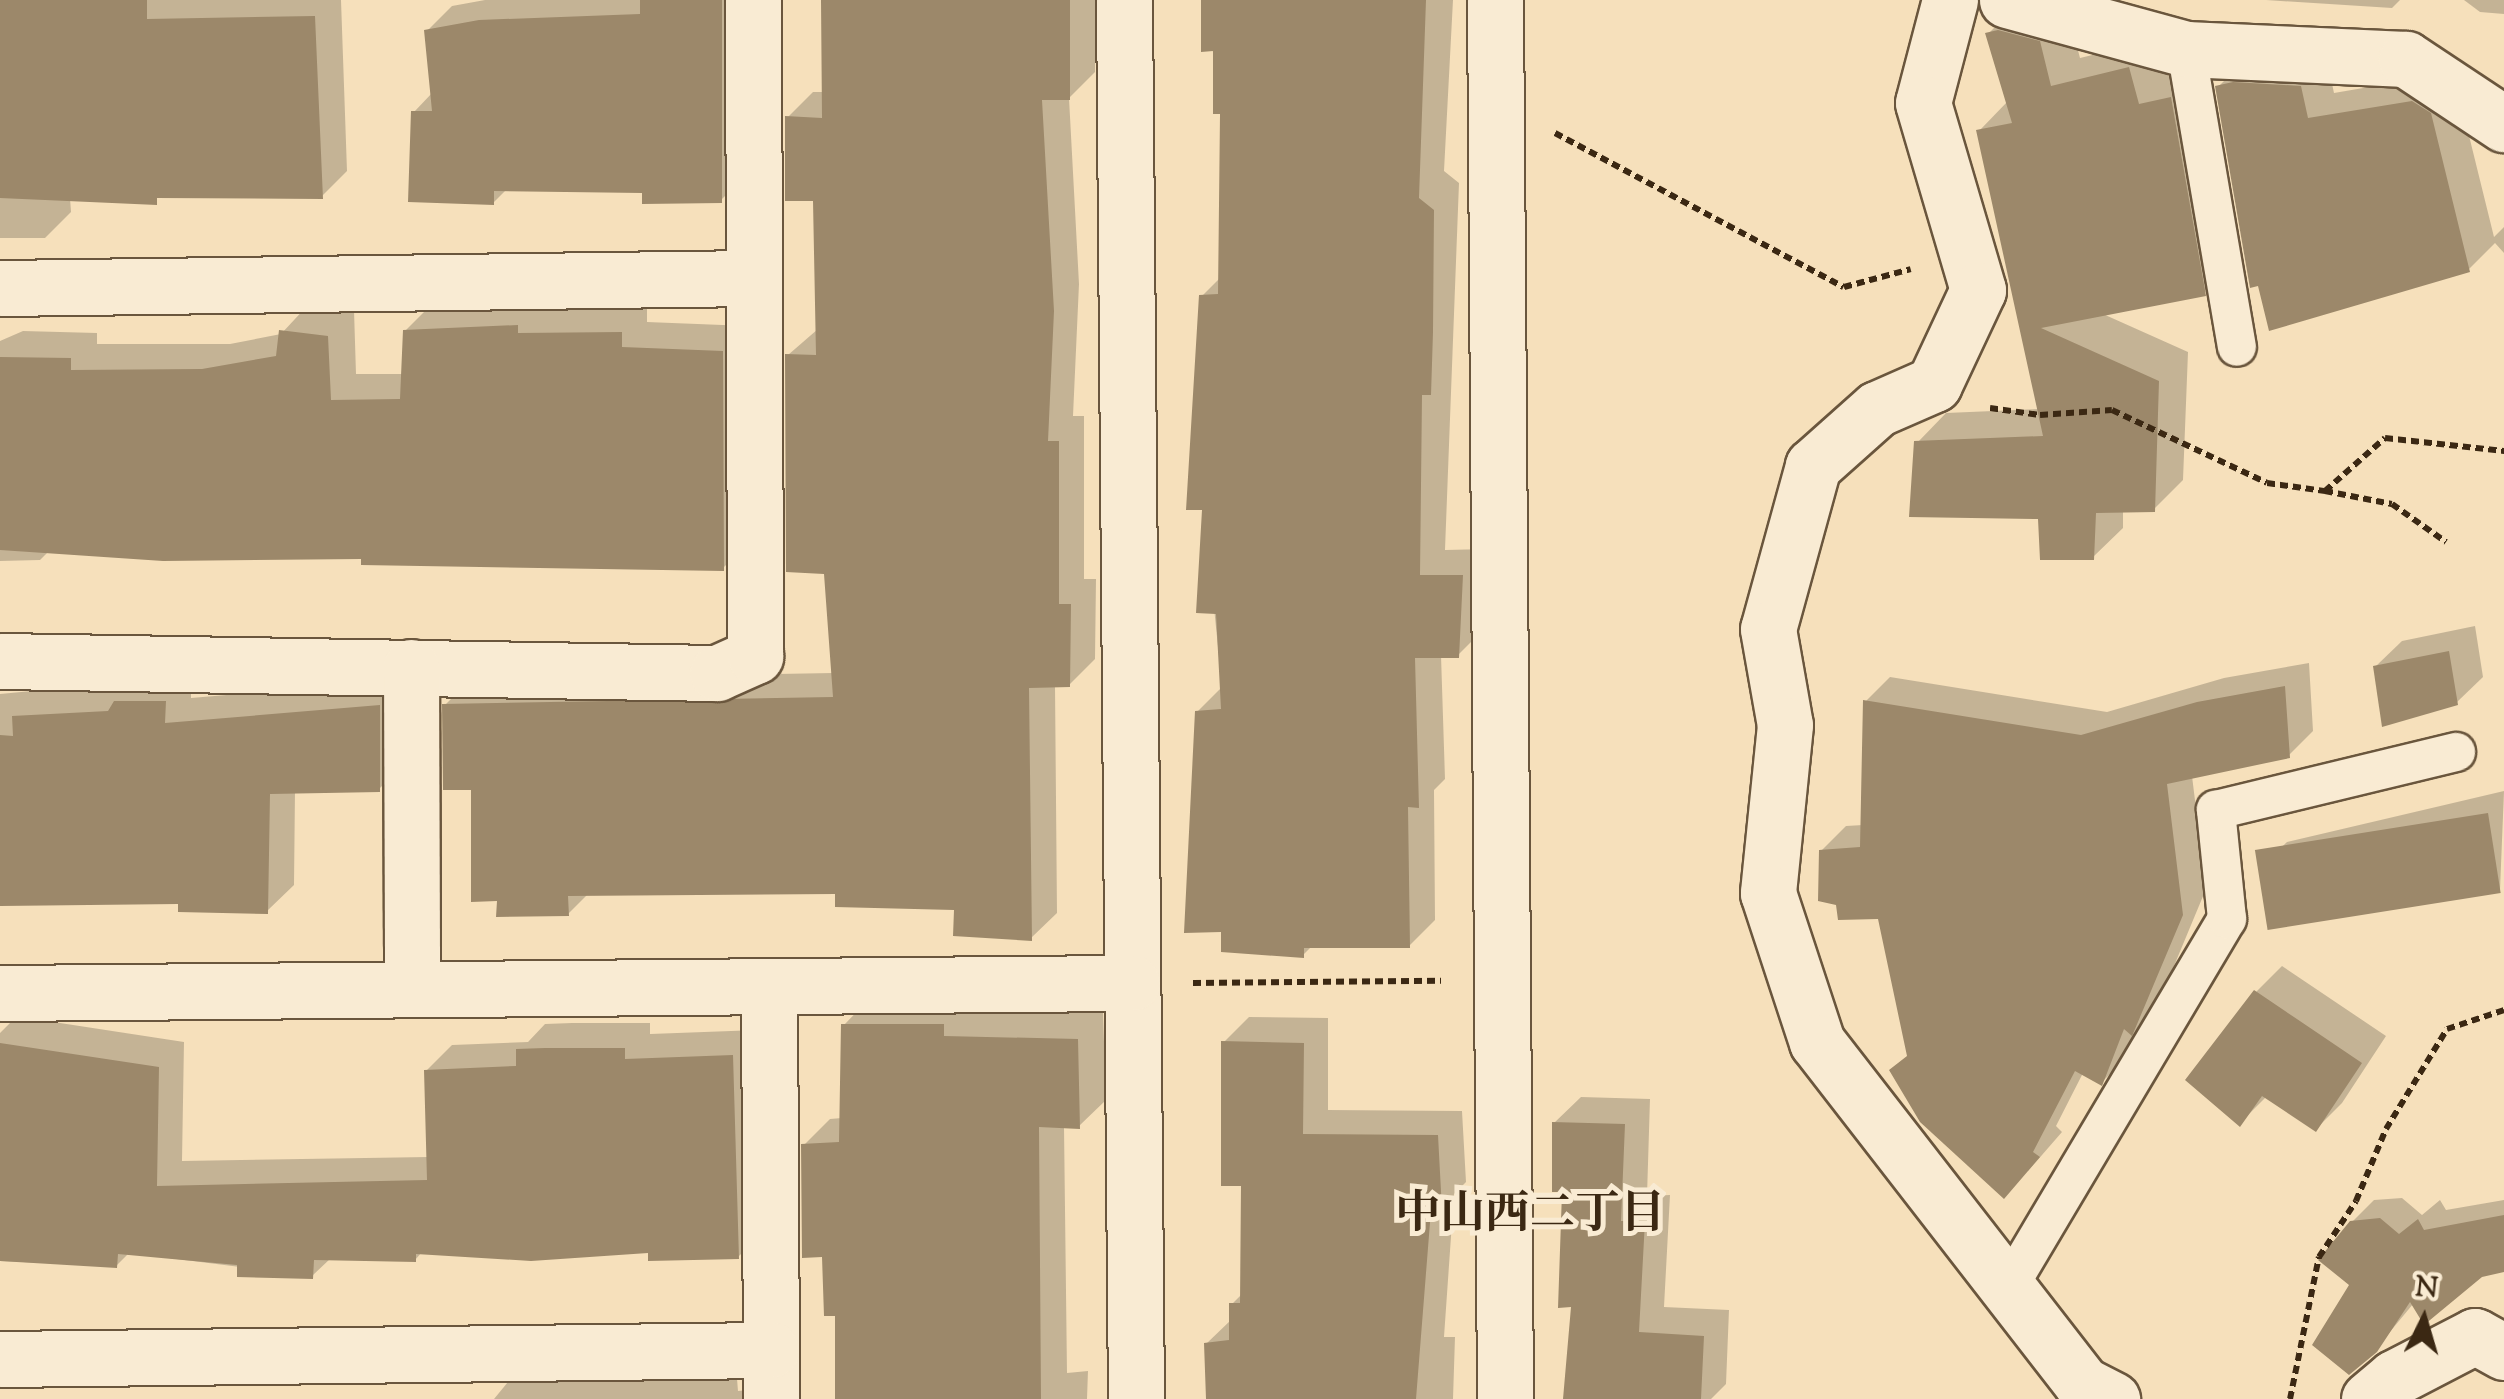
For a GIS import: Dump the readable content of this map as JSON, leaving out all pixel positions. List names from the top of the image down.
{
  "districts": ["中山西二丁目"],
  "north": "top"
}
